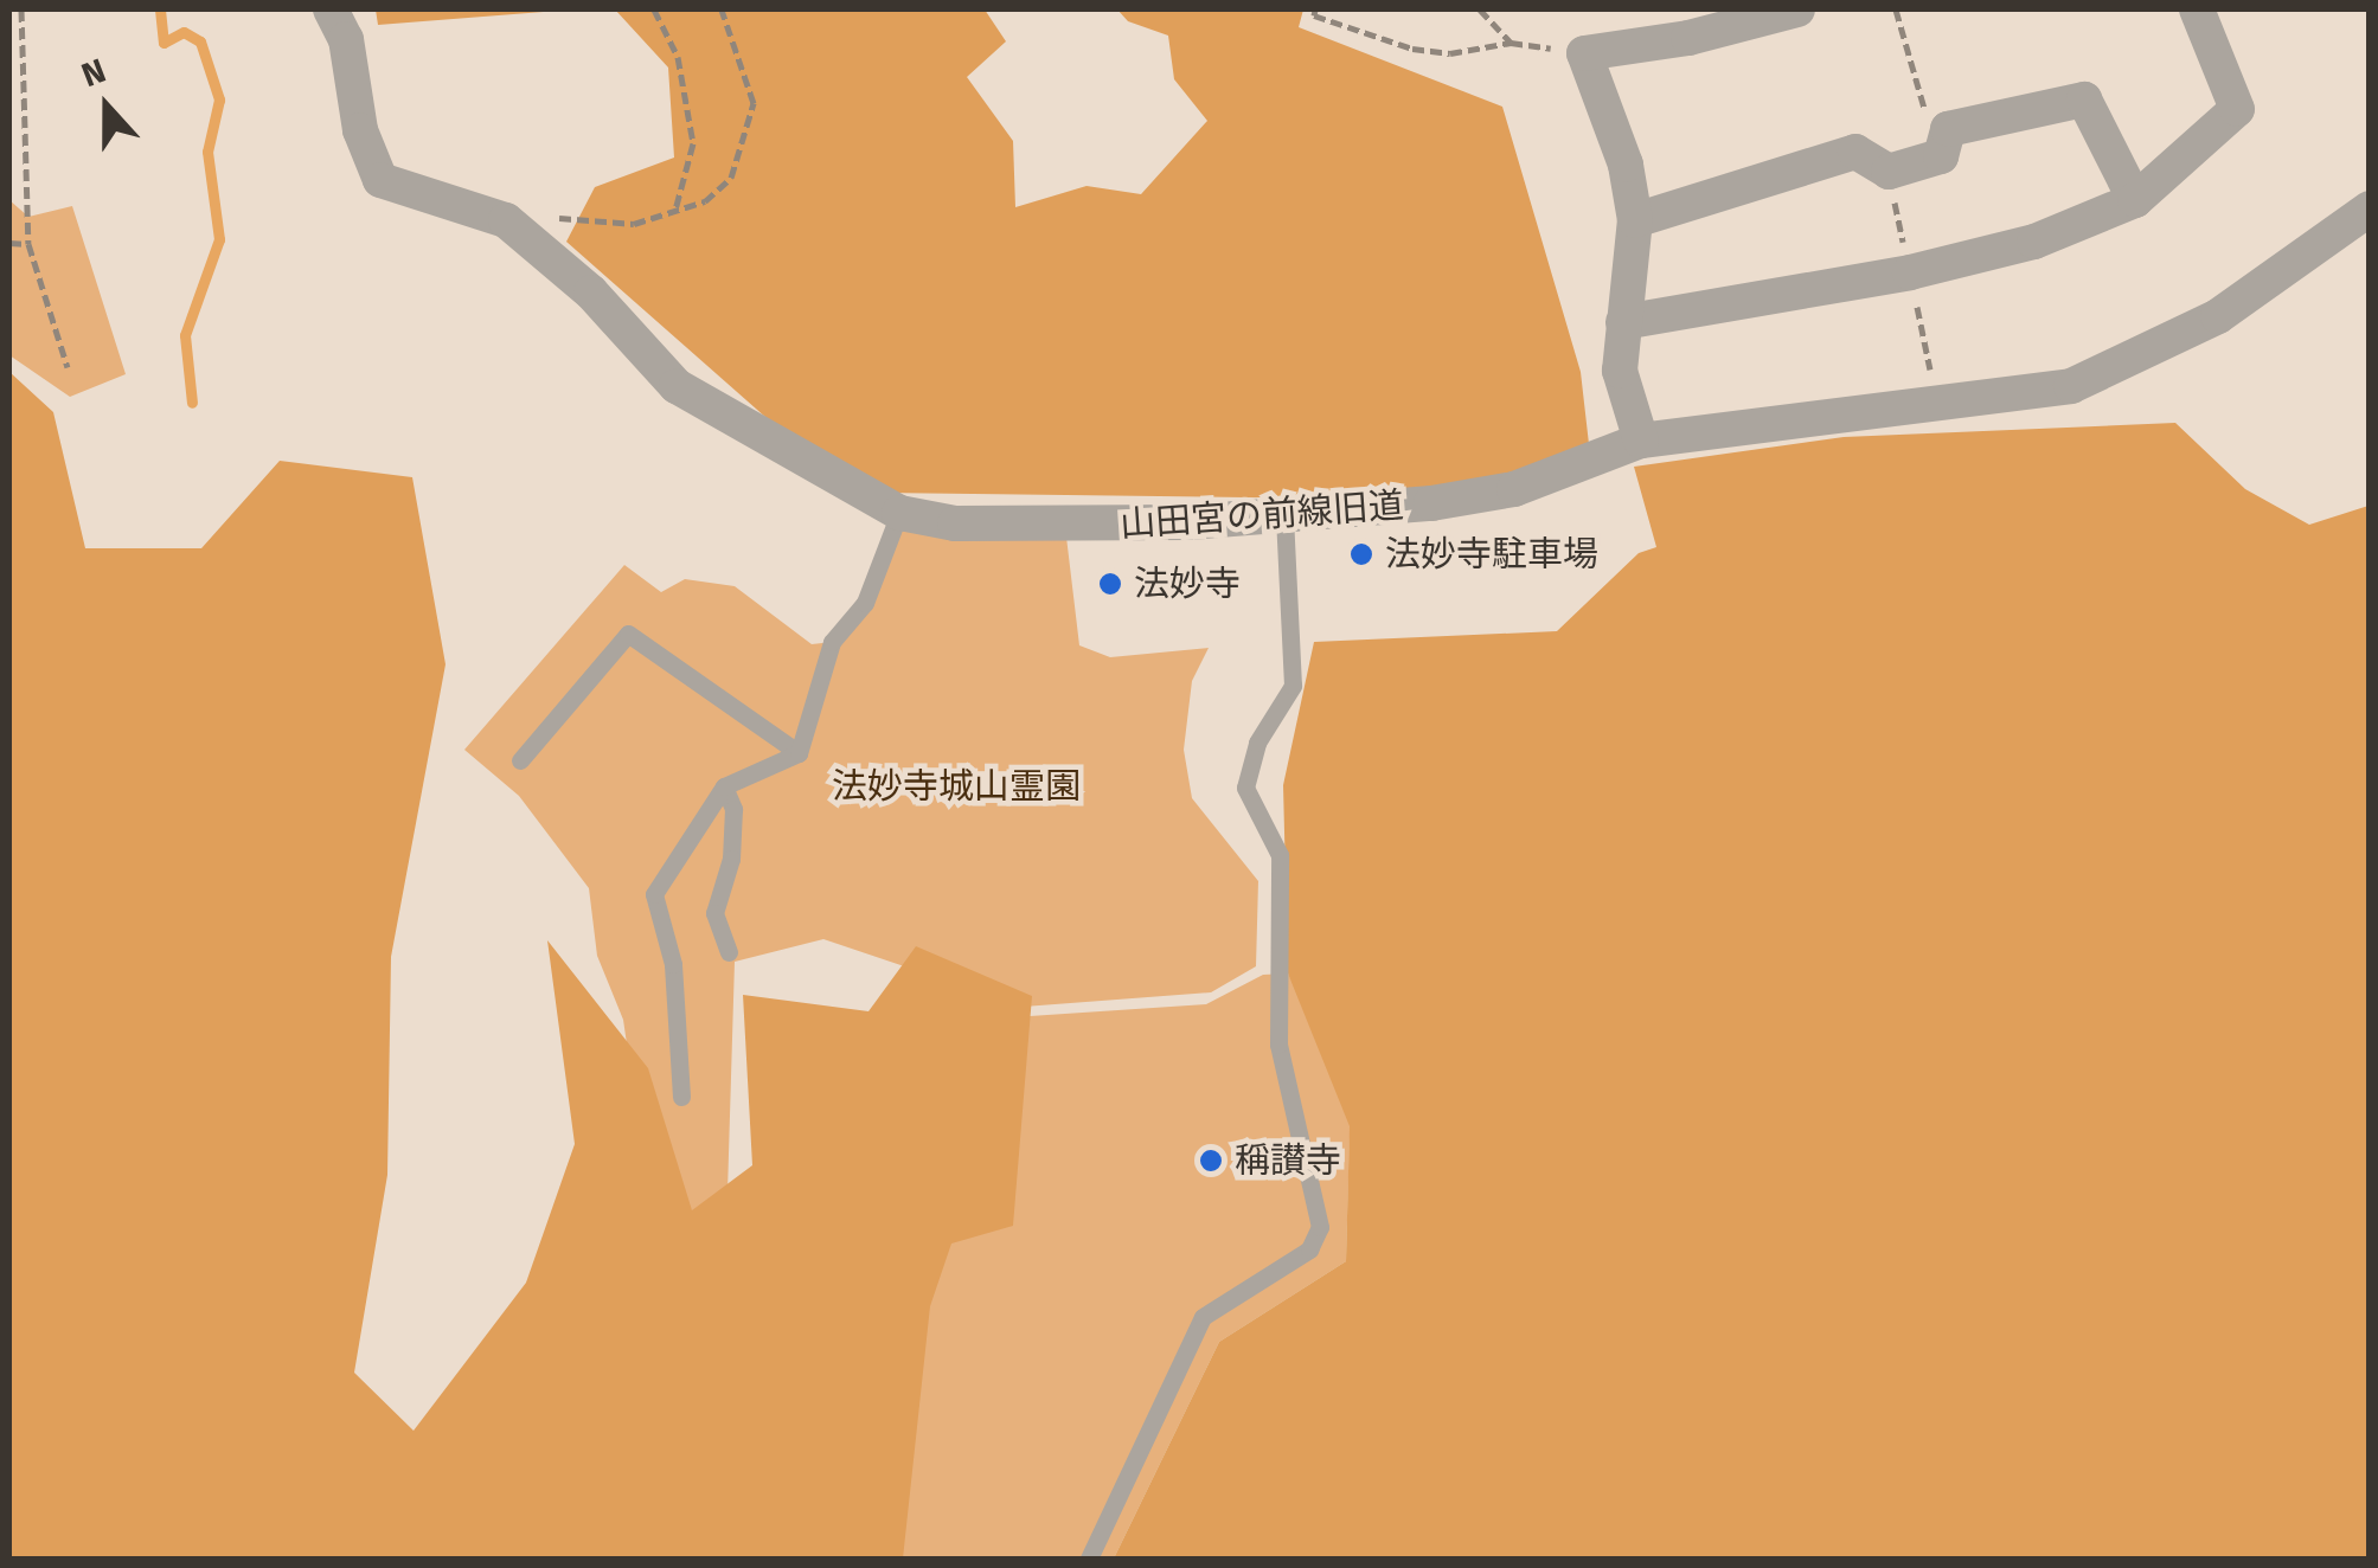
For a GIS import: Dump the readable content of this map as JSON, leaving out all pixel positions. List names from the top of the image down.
{
  "streets": {
    "street": ["山田宮の前線旧道"]
  },
  "parks": ["法妙寺城山霊園"],
  "places": ["法妙寺駐車場", "法妙寺", "稱讃寺"],
  "north": "top"
}
